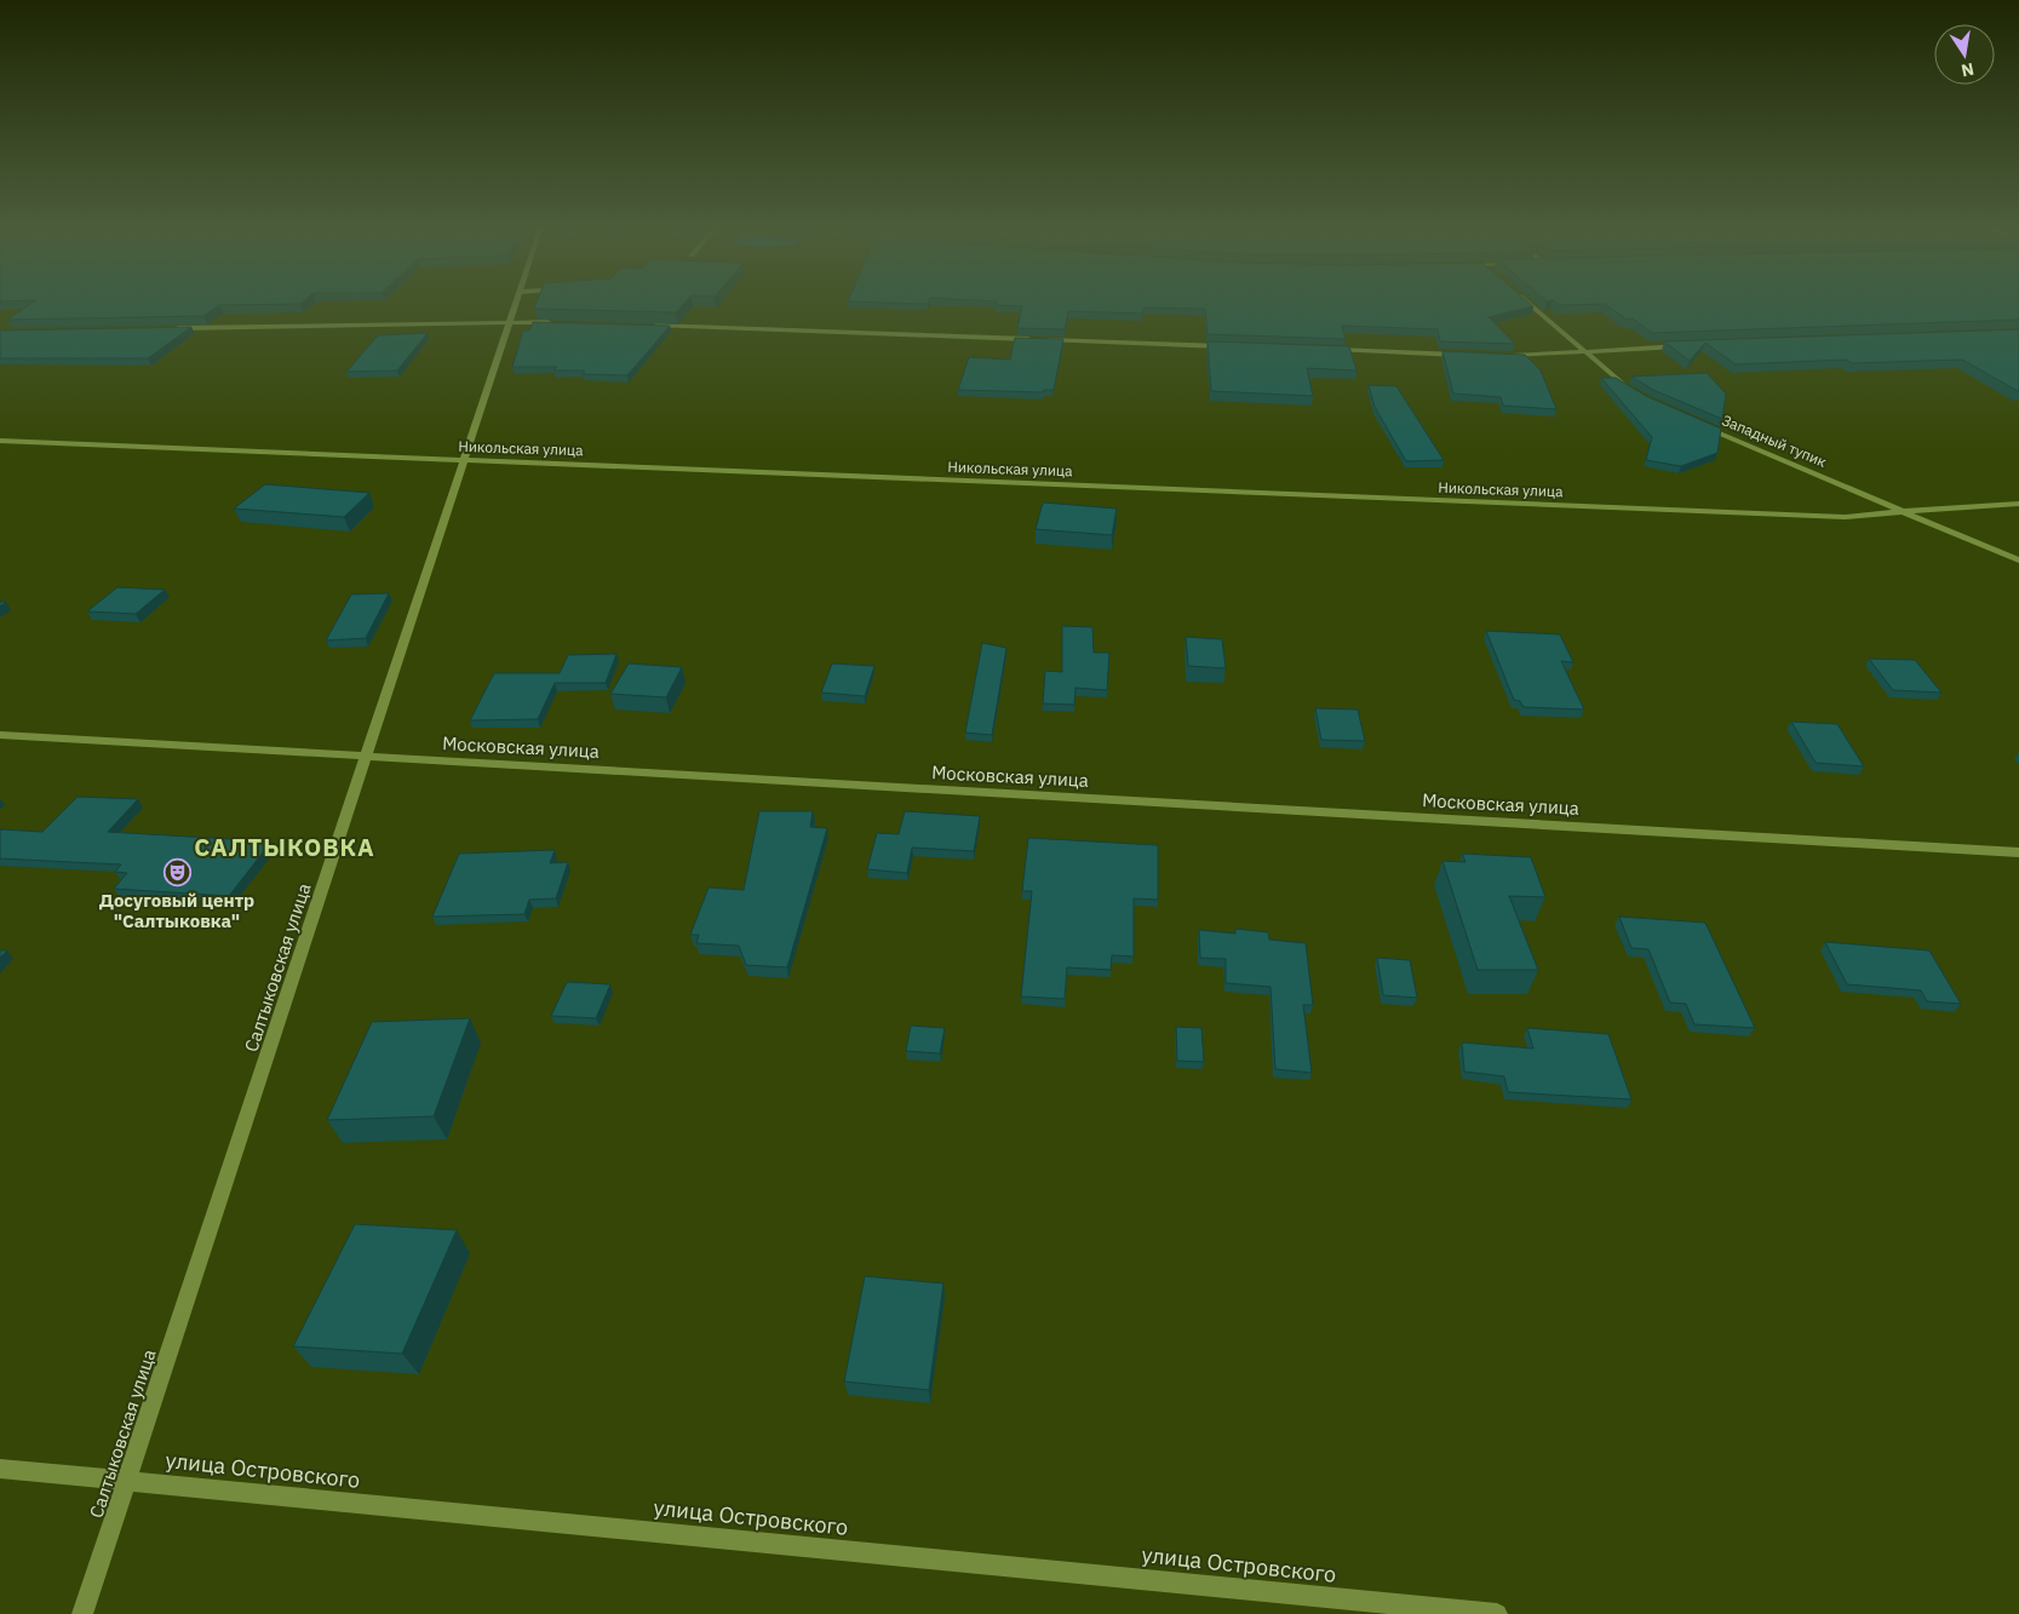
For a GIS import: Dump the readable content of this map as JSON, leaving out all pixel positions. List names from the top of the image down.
{
  "streets": {
    "street": [
      "Западный тупик",
      "Никольская улица",
      "Московская улица",
      "Салтыковская улица",
      "улица Островского"
    ]
  },
  "crossings": [
    ["Западный тупик", "Никольская улица"],
    ["Никольская улица", "Салтыковская улица"],
    ["Московская улица", "Салтыковская улица"],
    ["Салтыковская улица", "улица Островского"]
  ],
  "districts": ["САЛТЫКОВКА"],
  "places": {
    "theatre": ["Досуговый центр \"Салтыковка\""]
  },
  "north": "bottom"
}
